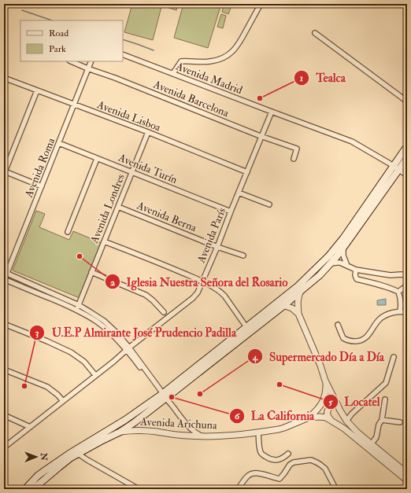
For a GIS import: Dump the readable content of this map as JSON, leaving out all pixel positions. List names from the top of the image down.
{
  "streets": {
    "street": [
      "Avenida Madrid",
      "Avenida Barcelona",
      "Avenida Lisboa",
      "Avenida Roma",
      "Avenida Turín",
      "Avenida Londres",
      "Avenida Berna",
      "Avenida París",
      "Avenida Arichuna"
    ]
  },
  "crossings": [
    ["Avenida Madrid", "Avenida París"],
    ["Avenida Barcelona", "Avenida Roma"],
    ["Avenida Barcelona", "Avenida París"],
    ["Avenida Lisboa", "Avenida Roma"],
    ["Avenida Lisboa", "Avenida Londres"],
    ["Avenida Lisboa", "Avenida París"],
    ["Avenida Roma", "Avenida Turín"],
    ["Avenida Turín", "Avenida Londres"],
    ["Avenida Turín", "Avenida París"],
    ["Avenida Londres", "Avenida Berna"],
    ["Avenida Berna", "Avenida París"]
  ],
  "places": [
    "Tealca",
    "Iglesia Nuestra Señora del Rosario",
    "Locatel",
    "U.E.P Almirante José Prudencio Padilla",
    "Supermercado Día a Día",
    "La California"
  ],
  "legend": ["Road", "Park"],
  "north": "right"
}
